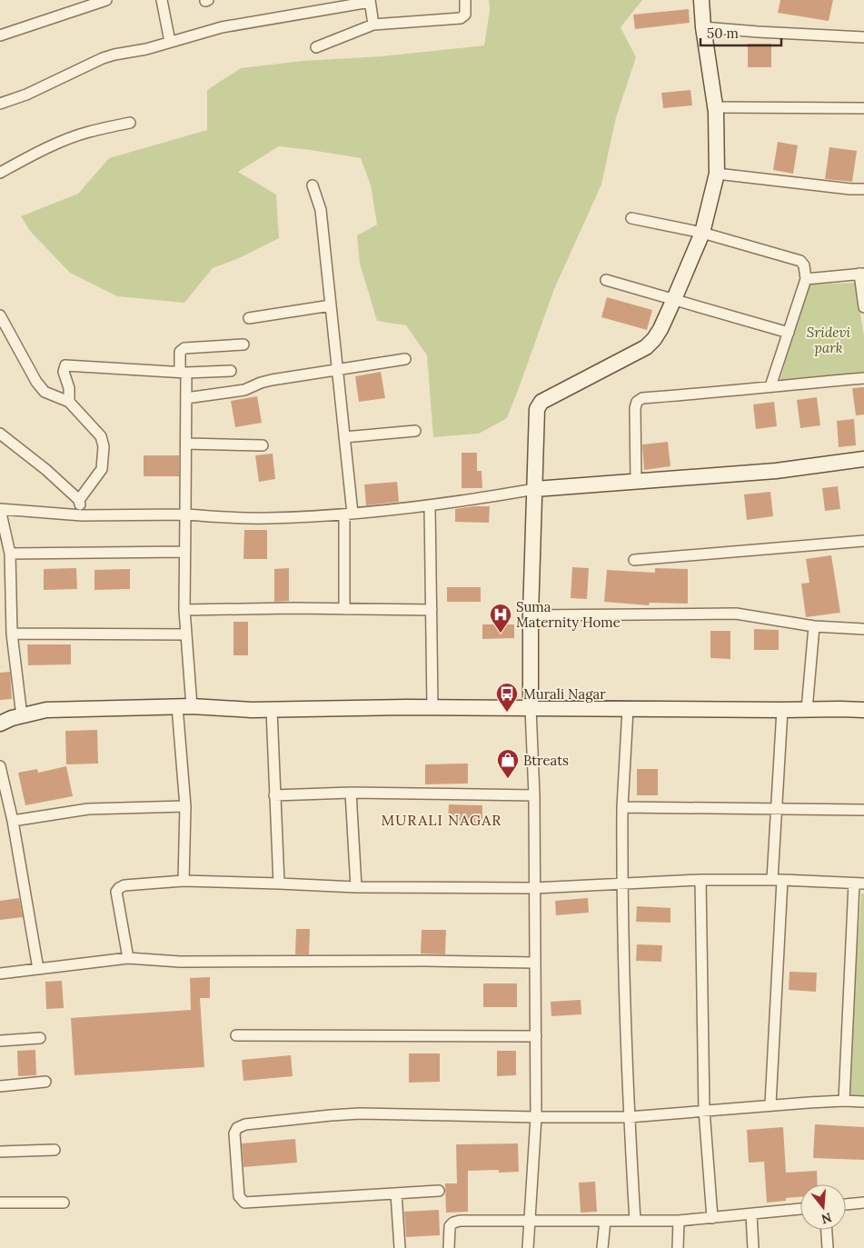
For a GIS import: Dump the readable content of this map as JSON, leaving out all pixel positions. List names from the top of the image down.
{
  "districts": ["MURALI NAGAR"],
  "parks": ["Sridevi park"],
  "places": {
    "hospital": ["Suma Maternity Home"],
    "bus stop": ["Murali Nagar"],
    "shop": ["Btreats"]
  },
  "scale_bar": "50 m",
  "north": "bottom"
}
